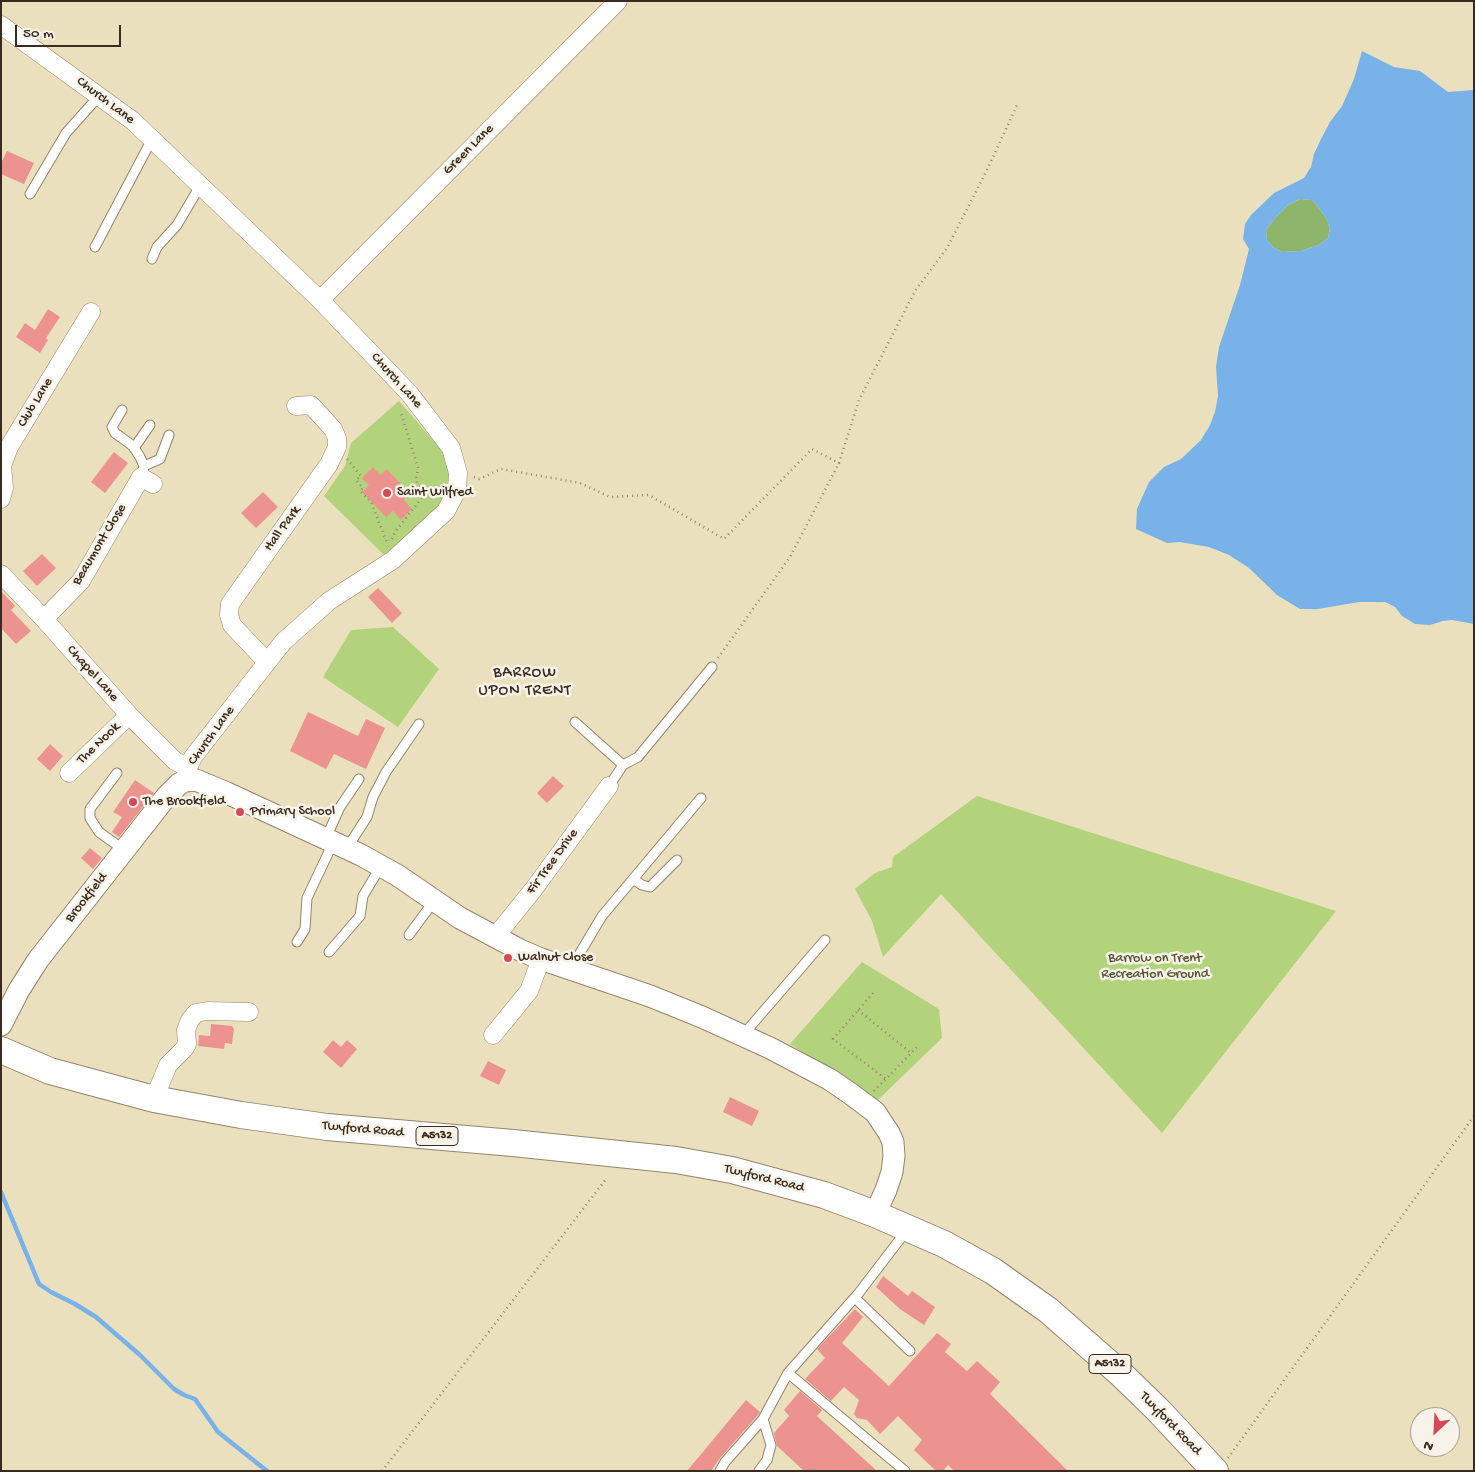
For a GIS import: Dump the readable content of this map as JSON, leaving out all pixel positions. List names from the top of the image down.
{
  "streets": {
    "main road": ["Twyford Road", "A5132"],
    "street": [
      "Church Lane",
      "Green Lane",
      "Club Lane",
      "Hall Park",
      "Beaumont Close",
      "Chapel Lane",
      "The Nook",
      "Fir Tree Drive",
      "Brookfield"
    ]
  },
  "crossings": [
    ["Church Lane", "Green Lane"],
    ["Church Lane", "Hall Park"],
    ["Church Lane", "Chapel Lane"],
    ["Church Lane", "Brookfield"],
    ["Beaumont Close", "Chapel Lane"],
    ["Chapel Lane", "The Nook"],
    ["Chapel Lane", "Brookfield"]
  ],
  "districts": ["BARROW UPON TRENT"],
  "parks": ["Barrow on Trent Recreation Ground"],
  "places": [
    "Saint Wilfred",
    "The Brookfield",
    "Primary School",
    "Walnut Close"
  ],
  "scale_bar": "50 m",
  "north": "bottom left"
}
